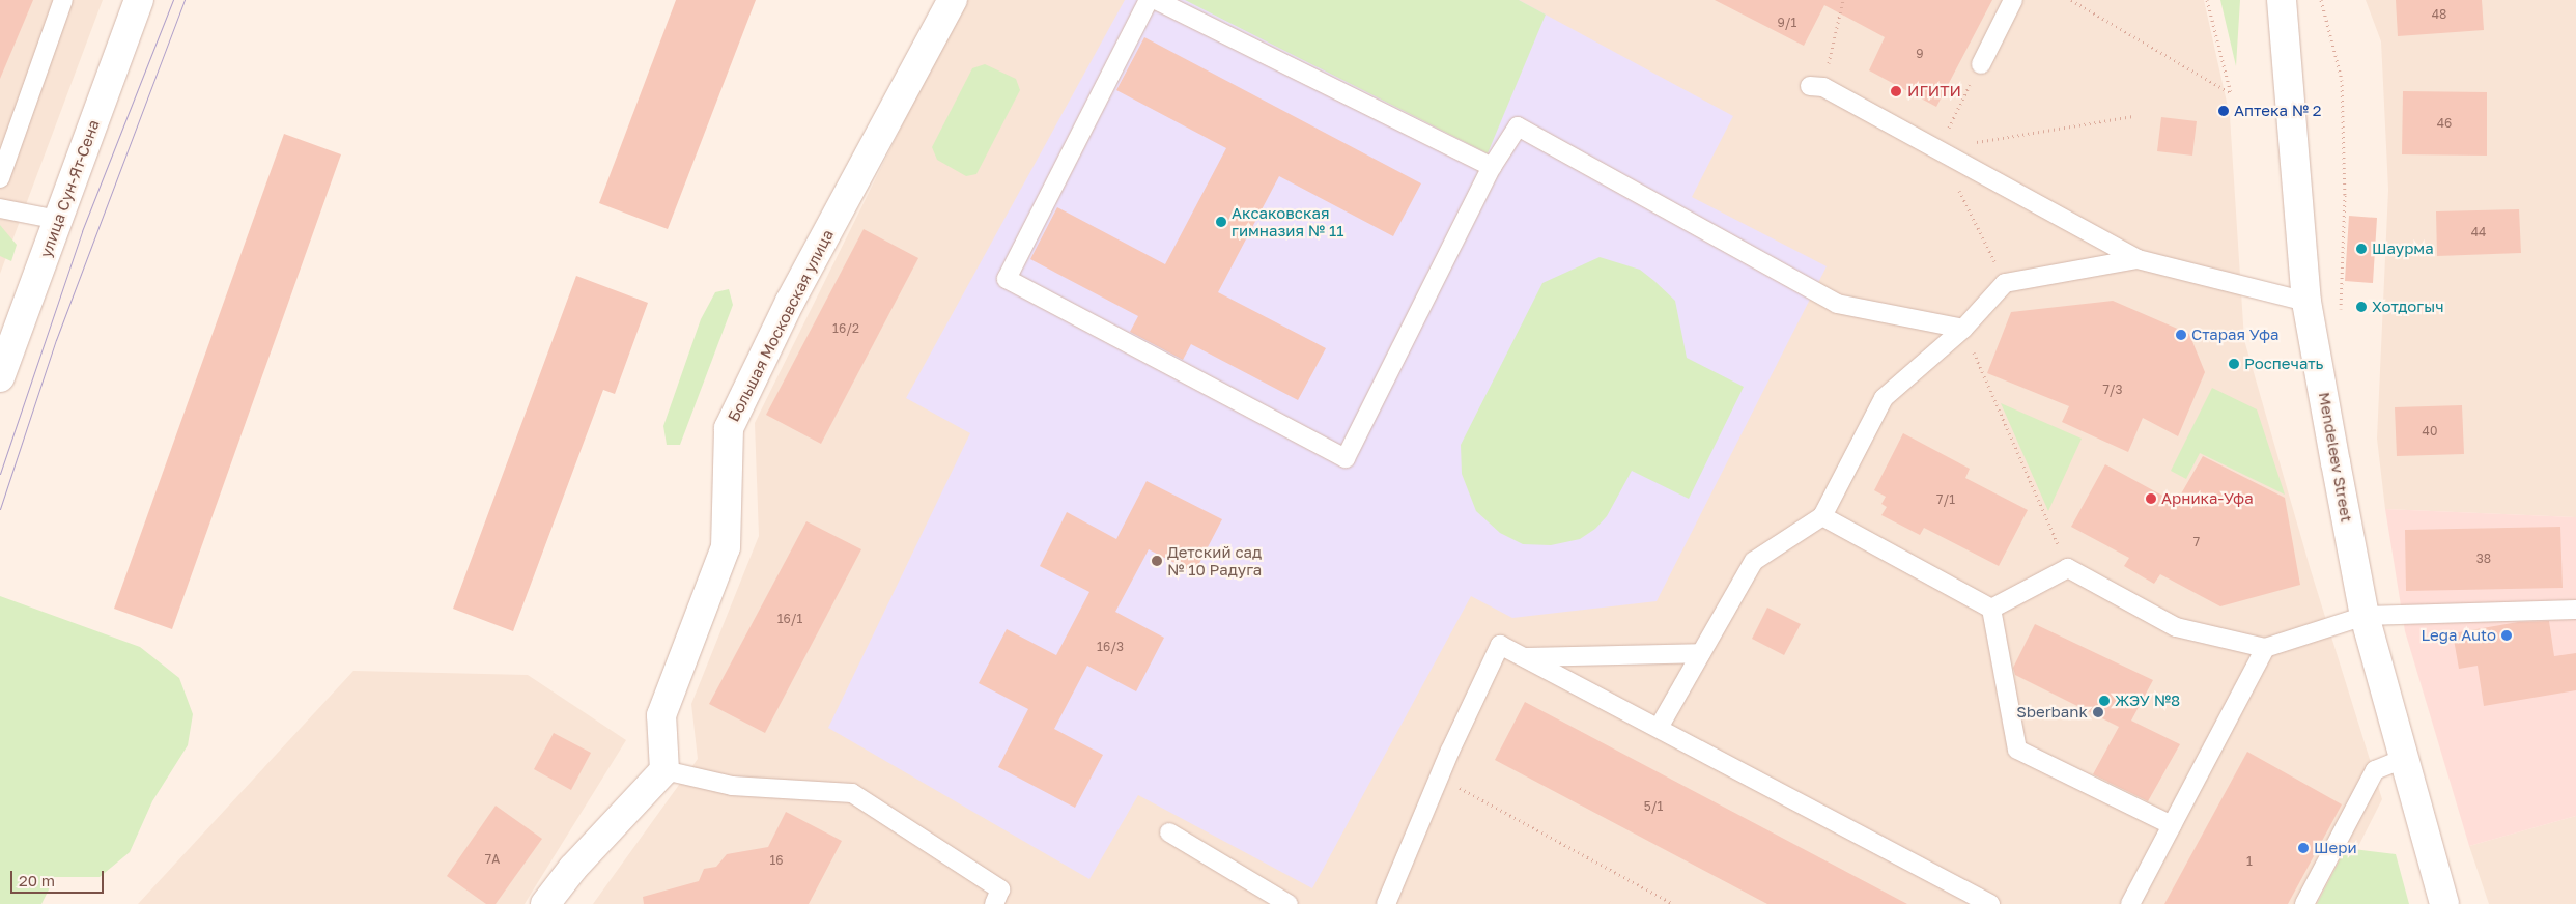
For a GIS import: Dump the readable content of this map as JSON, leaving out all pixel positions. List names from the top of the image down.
{
  "streets": {
    "street": ["улица Сун-Ят-Сена", "Большая Московская улица", "Mendeleev Street"]
  },
  "places": [
    "ИГИТИ",
    "Аптека № 2",
    "Аксаковская гимназия № 11",
    "Шаурма",
    "Хотдогыч",
    "Старая Уфа",
    "Роспечать",
    "Арника-Уфа",
    "Детский сад № 10 Радуга",
    "Lega Auto",
    "ЖЭУ №8",
    "Sberbank",
    "Шери"
  ],
  "house_numbers": [
    "48",
    "9/1",
    "9",
    "46",
    "44",
    "16/2",
    "7/3",
    "40",
    "7/1",
    "7",
    "38",
    "16/1",
    "16/3",
    "5/1",
    "7А",
    "16",
    "1"
  ],
  "scale_bar": "20 m"
}
